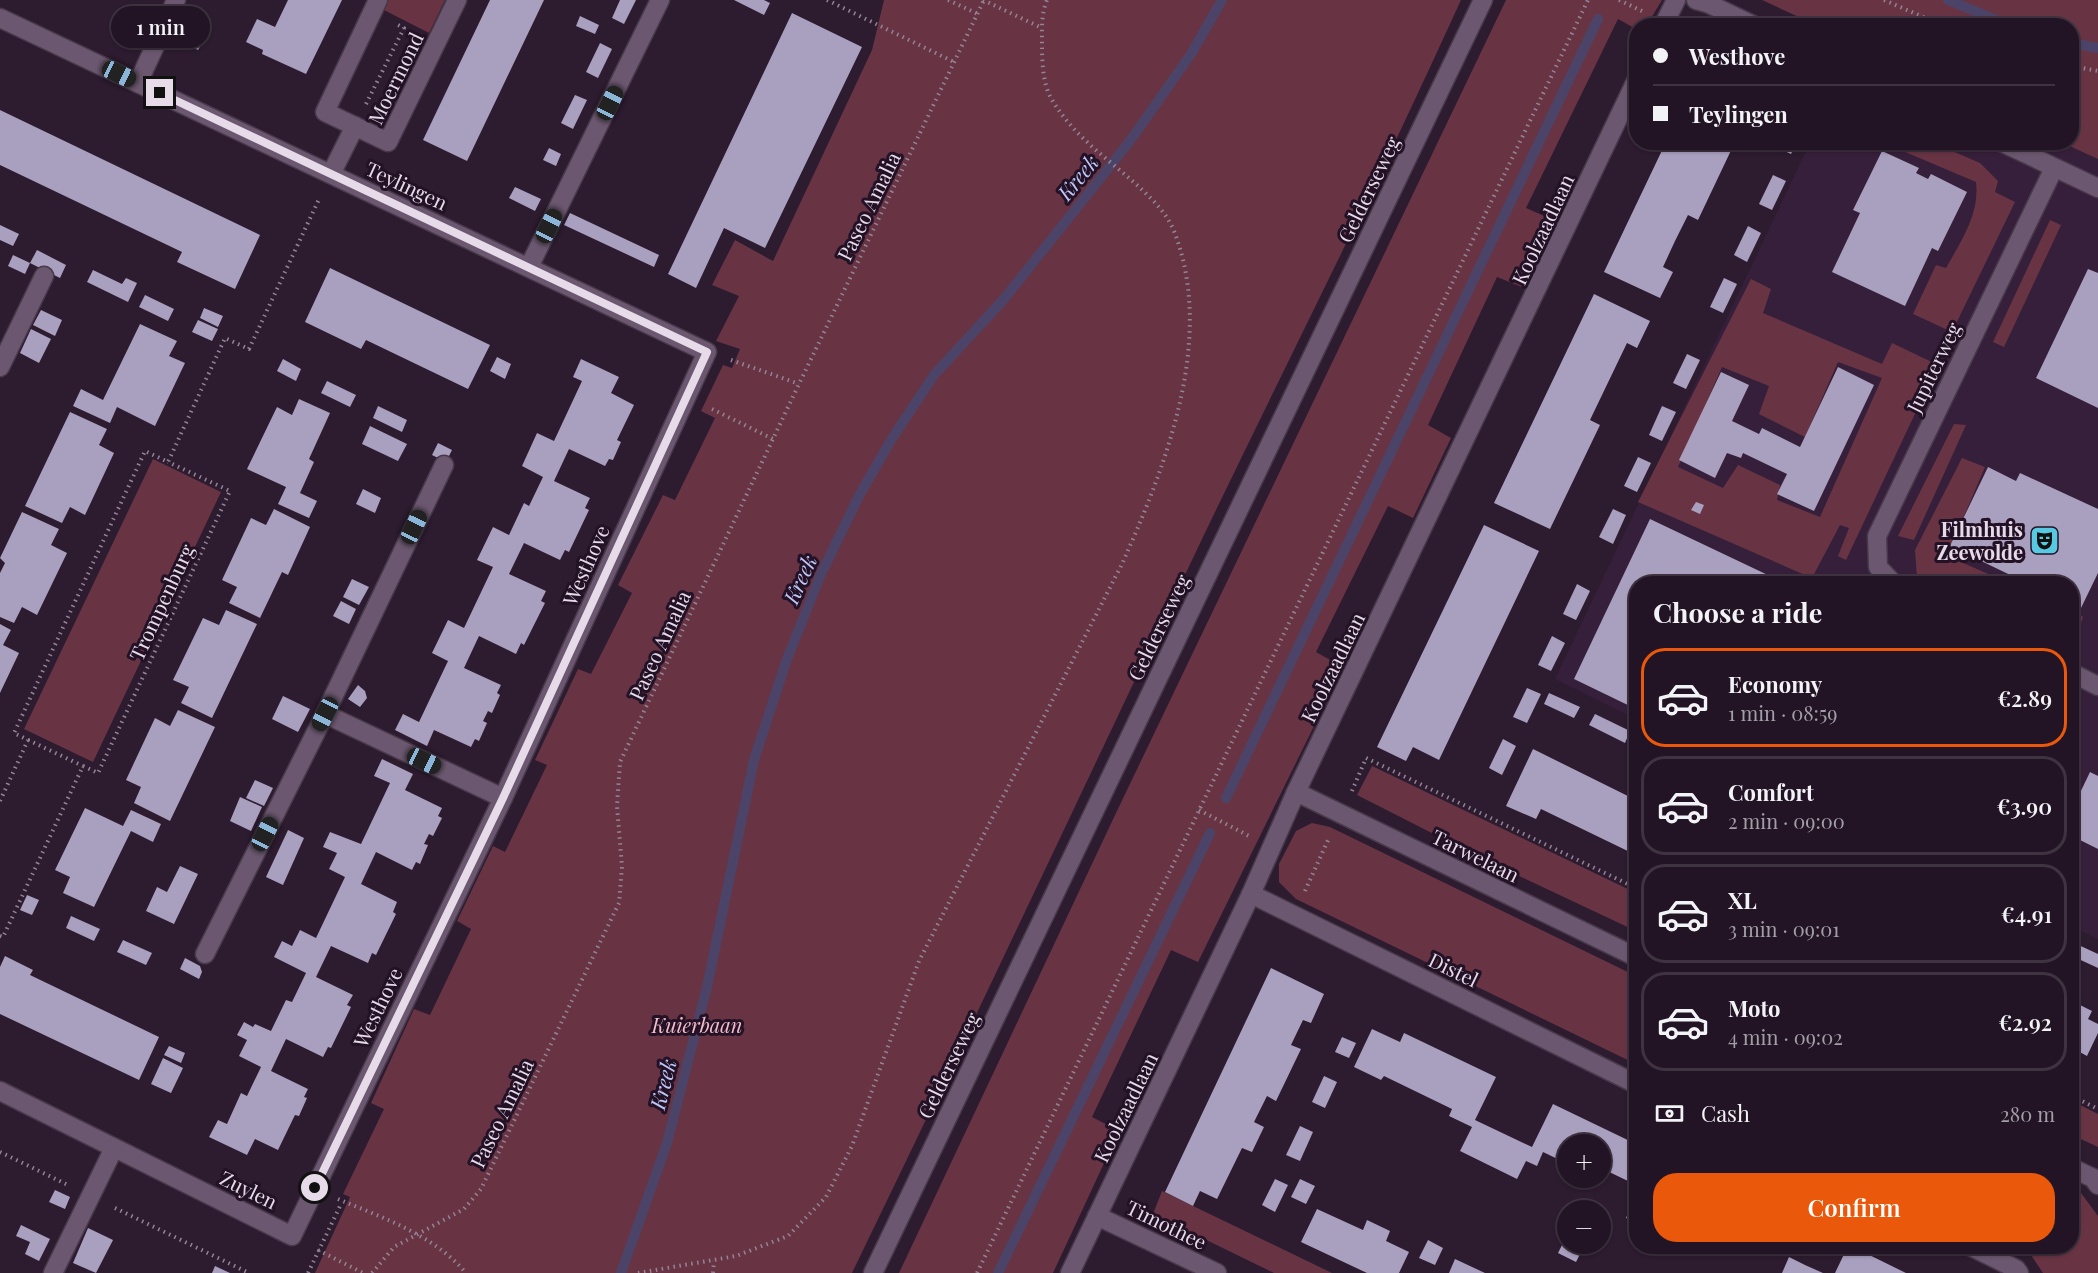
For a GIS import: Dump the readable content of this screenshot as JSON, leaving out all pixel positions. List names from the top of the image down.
{
  "streets": {
    "street": [
      "Moermond",
      "Teylingen",
      "Gelderseweg",
      "Koolzaadlaan",
      "Jupiterweg",
      "Westhove",
      "Tarwelaan",
      "Distel",
      "Zuylen",
      "Timothee"
    ],
    "path": ["Paseo Amalia", "Trompenburg"]
  },
  "crossings": [
    ["Moermond", "Teylingen"],
    ["Teylingen", "Westhove"],
    ["Koolzaadlaan", "Tarwelaan"],
    ["Koolzaadlaan", "Distel"],
    ["Koolzaadlaan", "Timothee"],
    ["Westhove", "Zuylen"]
  ],
  "water": ["Kreek"],
  "parks": ["Kuierbaan"],
  "places": {
    "theatre": ["Filmhuis Zeewolde"]
  },
  "page": {
    "bubble": "1 min",
    "banner": ["Westhove", "Teylingen"],
    "heading": "Choose a ride",
    "list": [
      {
        "name": "Economy",
        "note": "1 min · 08:59",
        "value": "€2.89"
      },
      {
        "name": "Comfort",
        "note": "2 min · 09:00",
        "value": "€3.90"
      },
      {
        "name": "XL",
        "note": "3 min · 09:01",
        "value": "€4.91"
      },
      {
        "name": "Moto",
        "note": "4 min · 09:02",
        "value": "€2.92"
      }
    ],
    "pay": ["Cash", "280 m"],
    "map_buttons": ["+", "−"],
    "buttons": "Confirm"
  }
}
